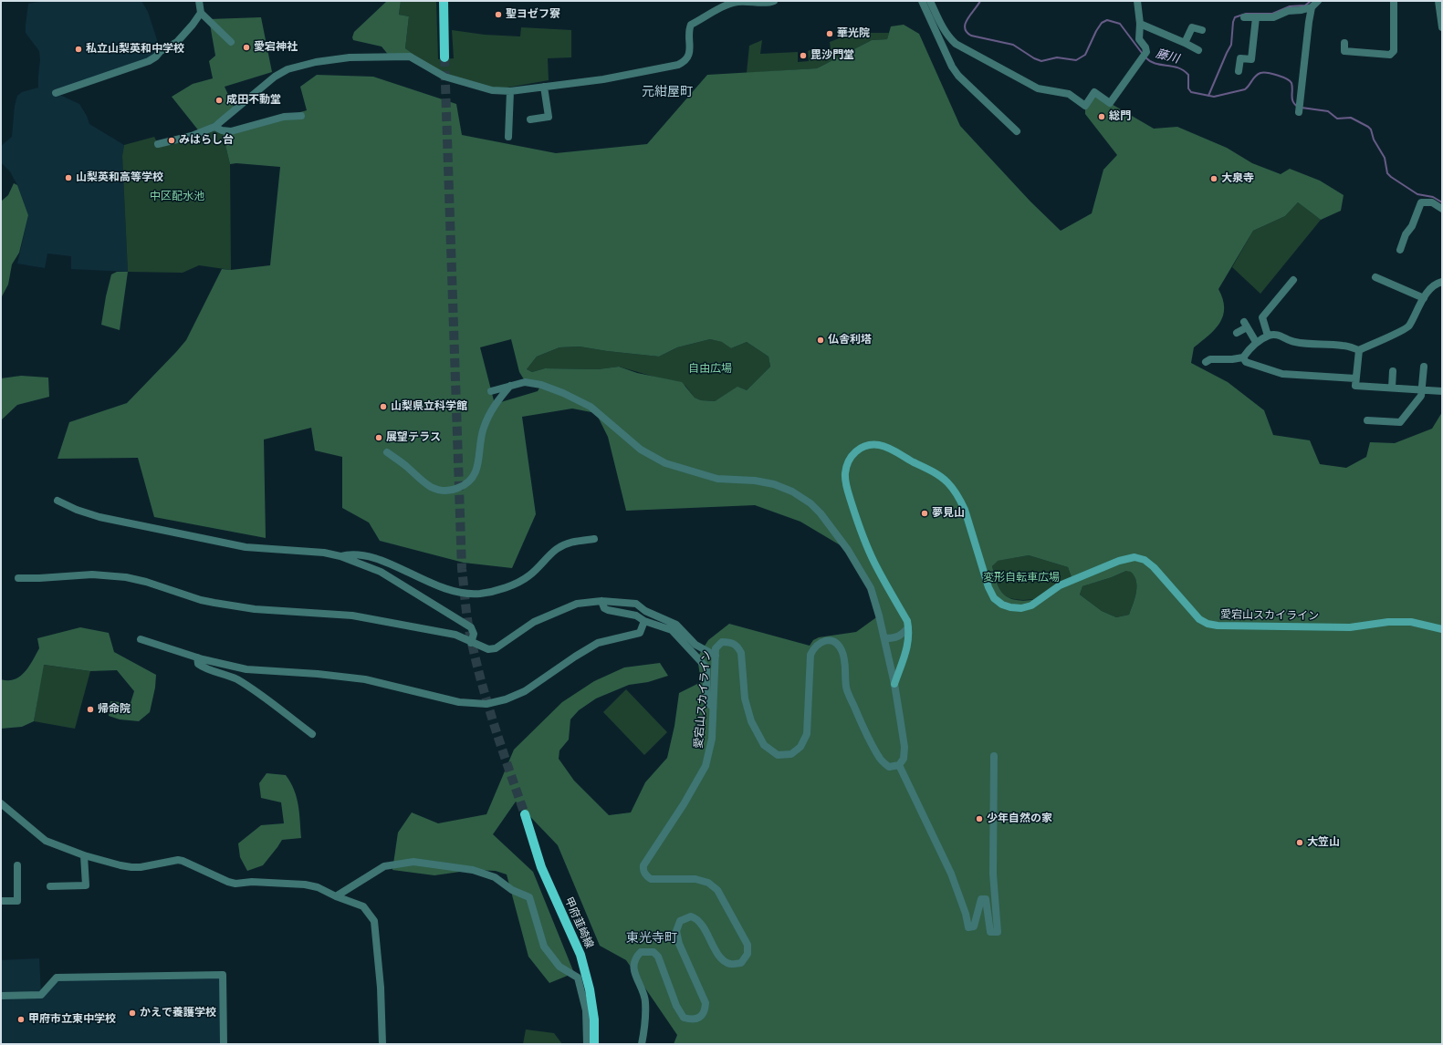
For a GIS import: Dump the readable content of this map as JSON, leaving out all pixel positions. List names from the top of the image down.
{
  "streets": {
    "main road": ["愛宕山スカイライン", "甲府韮崎線"]
  },
  "districts": ["元紺屋町", "東光寺町"],
  "water": ["藤川"],
  "parks": ["中区配水池", "自由広場", "変形自転車広場"],
  "places": [
    "聖ヨゼフ寮",
    "華光院",
    "愛宕神社",
    "私立山梨英和中学校",
    "毘沙門堂",
    "成田不動堂",
    "総門",
    "みはらし台",
    "山梨英和高等学校",
    "大泉寺",
    "仏舎利塔",
    "山梨県立科学館",
    "展望テラス",
    "夢見山",
    "帰命院",
    "少年自然の家",
    "大笠山",
    "かえで養護学校",
    "甲府市立東中学校"
  ]
}
